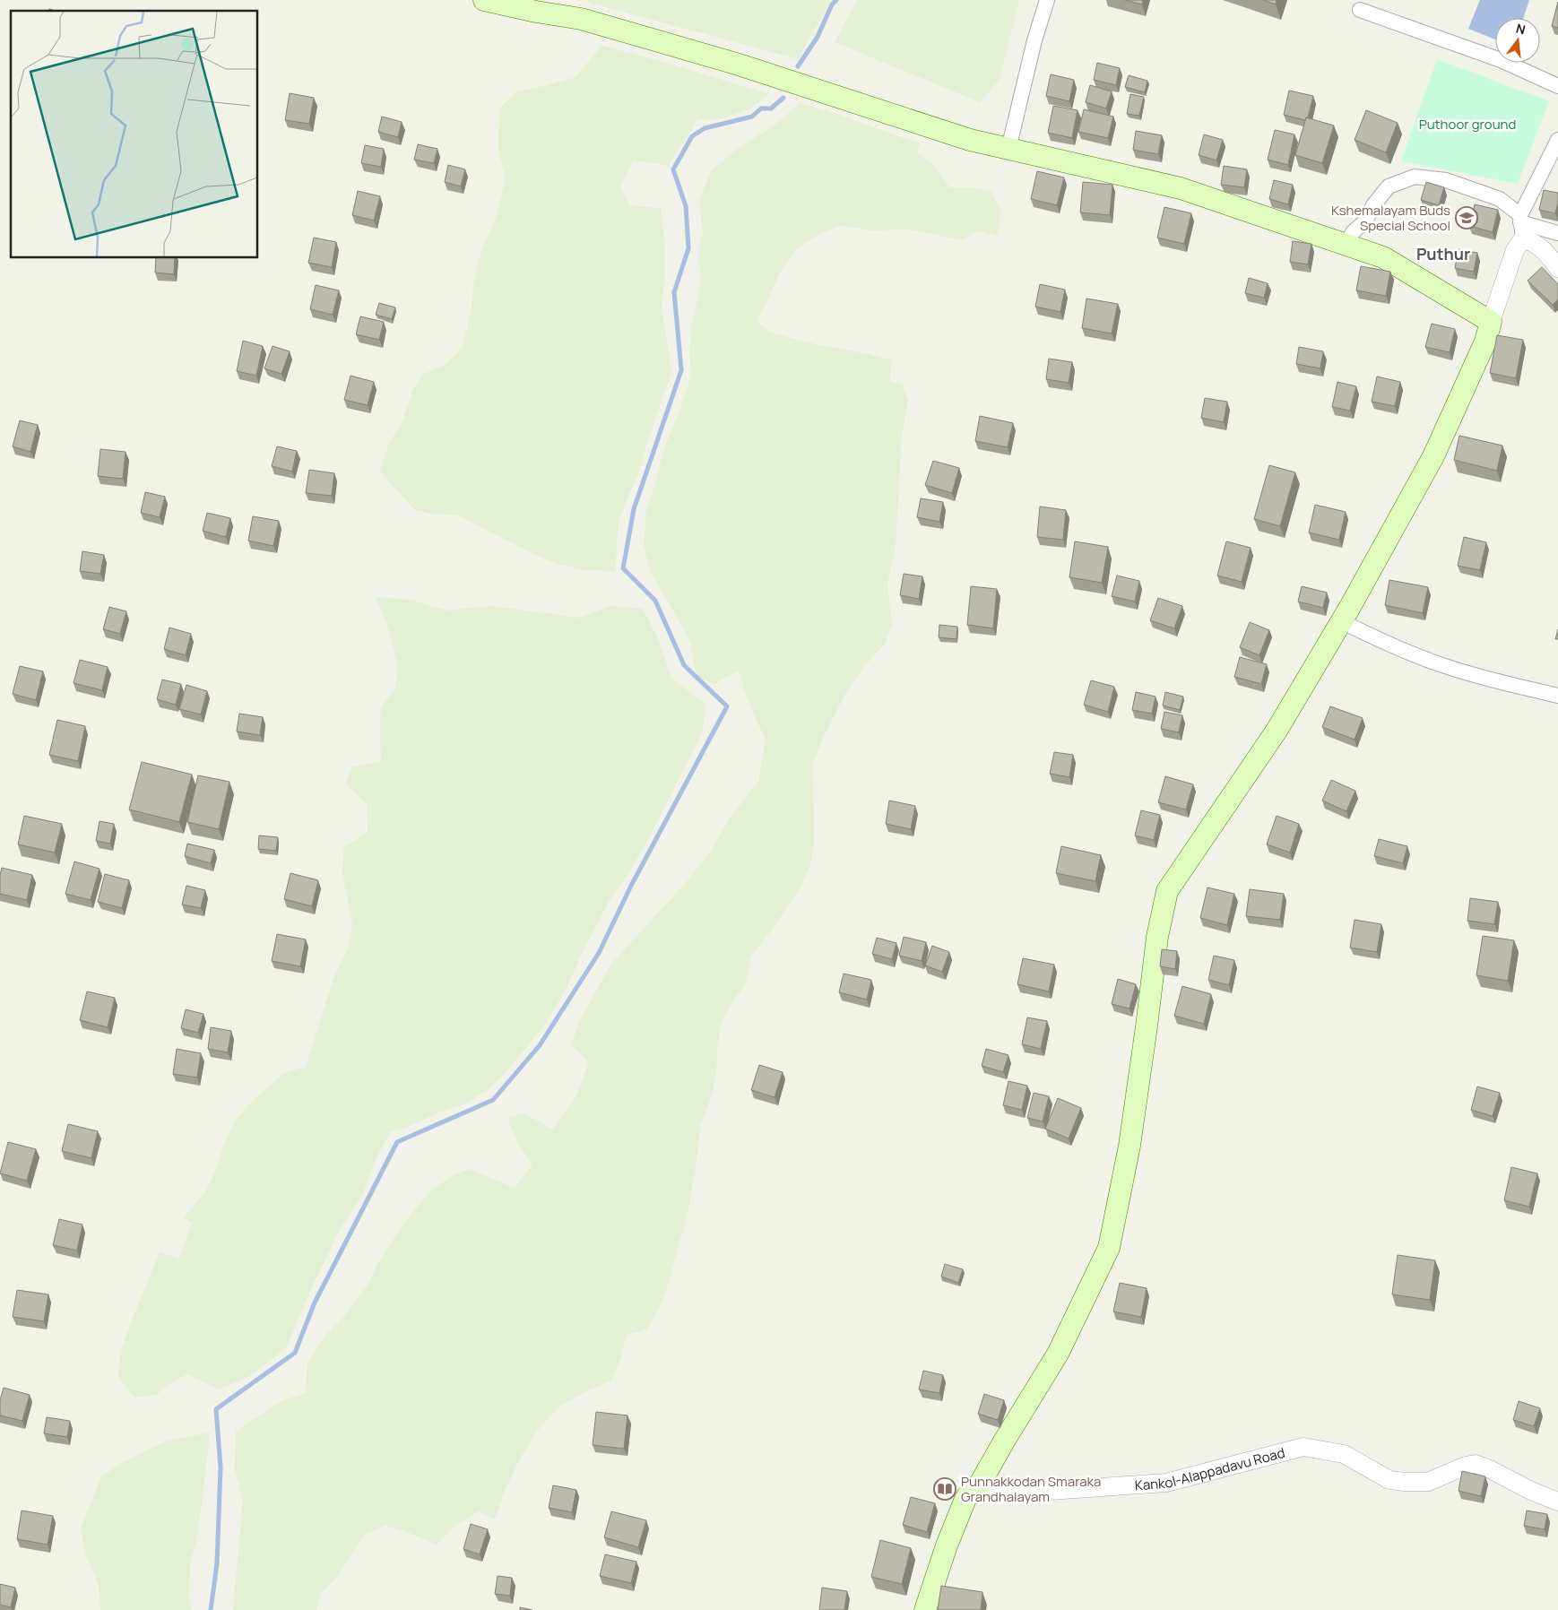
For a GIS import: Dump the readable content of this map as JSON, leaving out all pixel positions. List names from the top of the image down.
{
  "streets": {
    "street": ["Kankol-Alappadavu Road"]
  },
  "districts": ["Puthur"],
  "parks": ["Puthoor ground"],
  "places": {
    "school or university": ["Kshemalayam Buds Special School"],
    "library": ["Punnakkodan Smaraka Grandhalayam"]
  },
  "north": "top"
}
